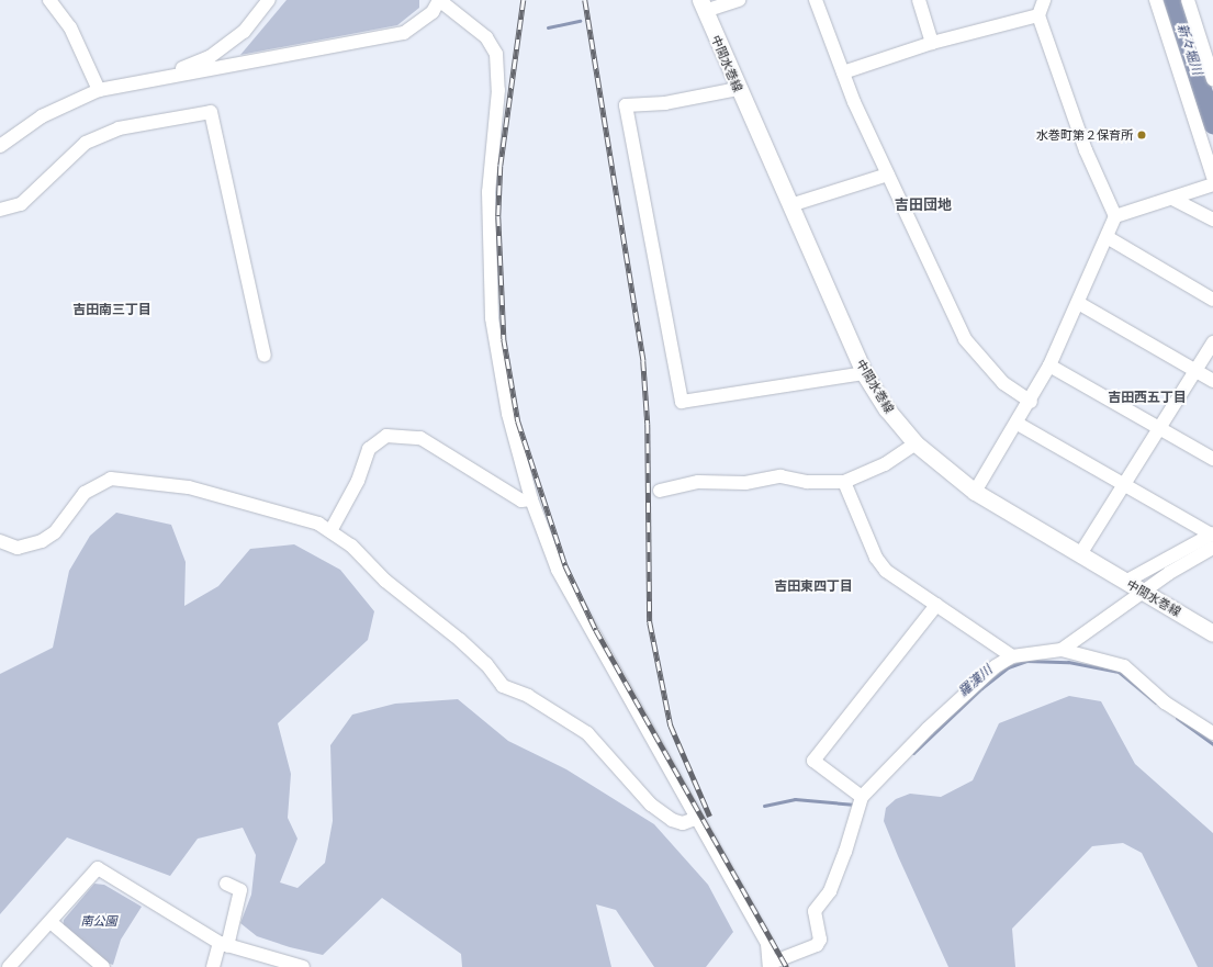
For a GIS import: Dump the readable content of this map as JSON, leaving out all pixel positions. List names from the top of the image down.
{
  "streets": {
    "main road": ["中間水巻線"]
  },
  "districts": [
    "吉田団地",
    "吉田南三丁目",
    "吉田西五丁目",
    "吉田東四丁目"
  ],
  "water": ["新々堀川", "羅漢川"],
  "parks": ["南公園"],
  "places": ["水巻町第２保育所"]
}
